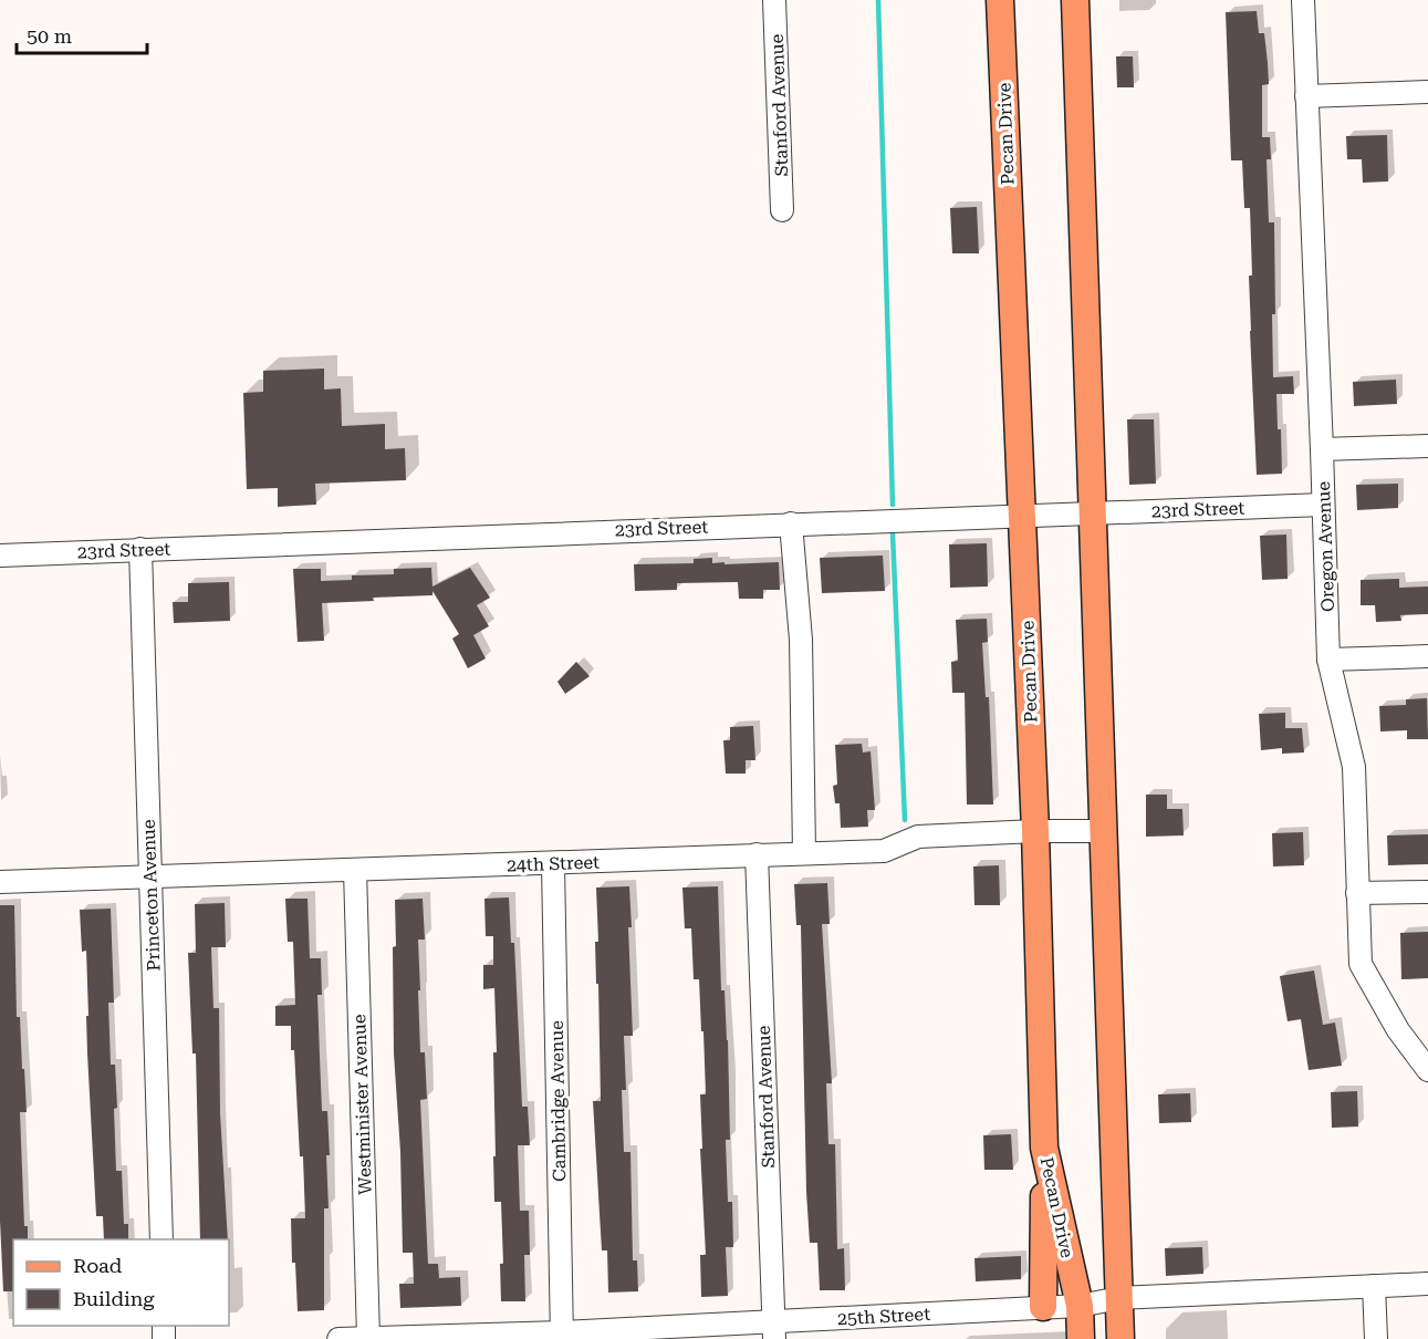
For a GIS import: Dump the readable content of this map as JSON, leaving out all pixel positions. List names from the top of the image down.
{
  "streets": {
    "main road": ["Pecan Drive"],
    "street": [
      "Stanford Avenue",
      "23rd Street",
      "Oregon Avenue",
      "24th Street",
      "Princeton Avenue",
      "Cambridge Avenue",
      "Westminister Avenue",
      "25th Street"
    ]
  },
  "crossings": [
    ["Stanford Avenue", "24th Street"],
    ["Stanford Avenue", "25th Street"],
    ["Pecan Drive", "23rd Street"],
    ["Pecan Drive", "24th Street"],
    ["Pecan Drive", "25th Street"],
    ["23rd Street", "Oregon Avenue"],
    ["23rd Street", "Princeton Avenue"],
    ["24th Street", "Princeton Avenue"],
    ["24th Street", "Cambridge Avenue"],
    ["24th Street", "Westminister Avenue"],
    ["Cambridge Avenue", "25th Street"],
    ["Westminister Avenue", "25th Street"]
  ],
  "legend": ["Road", "Building"],
  "scale_bar": "50 m"
}
